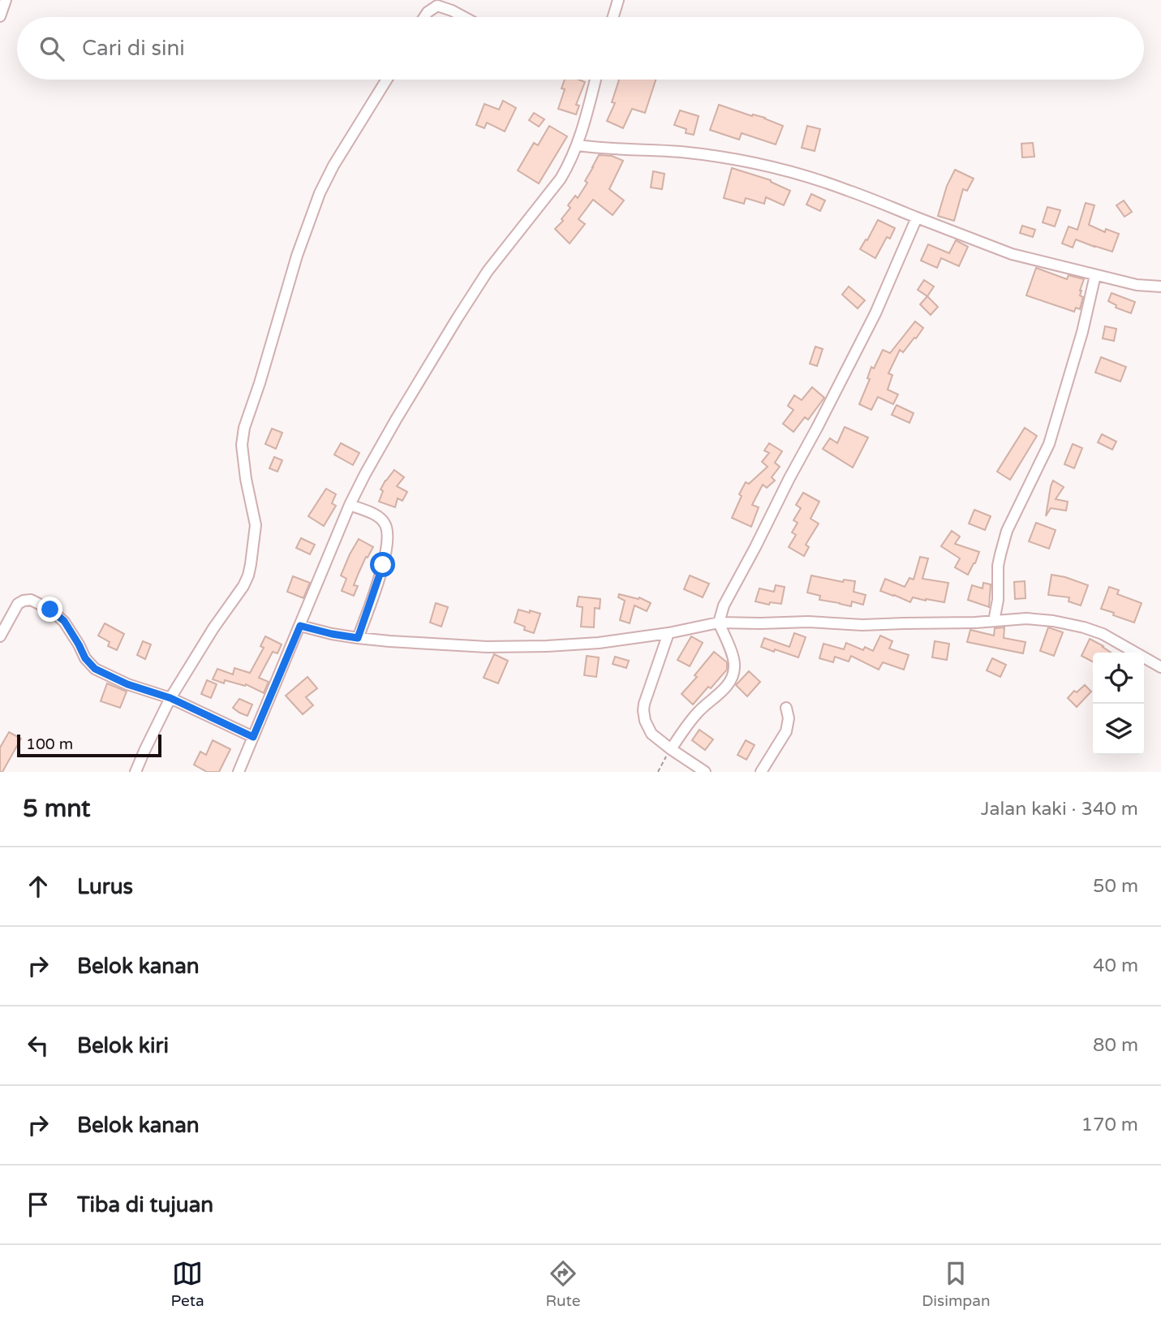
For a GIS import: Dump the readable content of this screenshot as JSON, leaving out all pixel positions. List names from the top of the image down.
{
  "scale_bar": "100 m",
  "page": {
    "search": "Cari di sini",
    "scale": "100 m",
    "heading": ["5 mnt", "Jalan kaki · 340 m"],
    "list": [
      ["Lurus", "50 m"],
      ["Belok kanan", "40 m"],
      ["Belok kiri", "80 m"],
      ["Belok kanan", "170 m"],
      "Tiba di tujuan"
    ],
    "nav": ["Peta", "Rute", "Disimpan"]
  }
}
